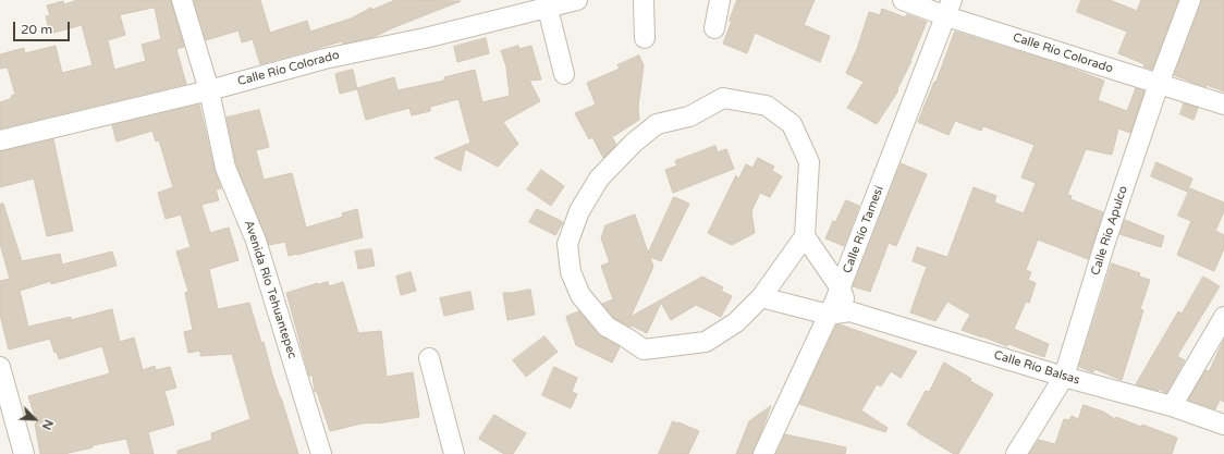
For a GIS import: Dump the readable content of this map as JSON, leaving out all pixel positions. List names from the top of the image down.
{
  "streets": {
    "street": [
      "Calle Río Colorado",
      "Calle Río Tamesí",
      "Calle Río Apulco",
      "Avenida Río Tehuantepec",
      "Calle Río Balsas"
    ]
  },
  "crossings": [
    ["Calle Río Colorado", "Calle Río Tamesí"],
    ["Calle Río Colorado", "Calle Río Apulco"],
    ["Calle Río Colorado", "Avenida Río Tehuantepec"],
    ["Calle Río Tamesí", "Calle Río Balsas"],
    ["Calle Río Apulco", "Calle Río Balsas"]
  ],
  "scale_bar": "20 m",
  "north": "bottom right"
}
